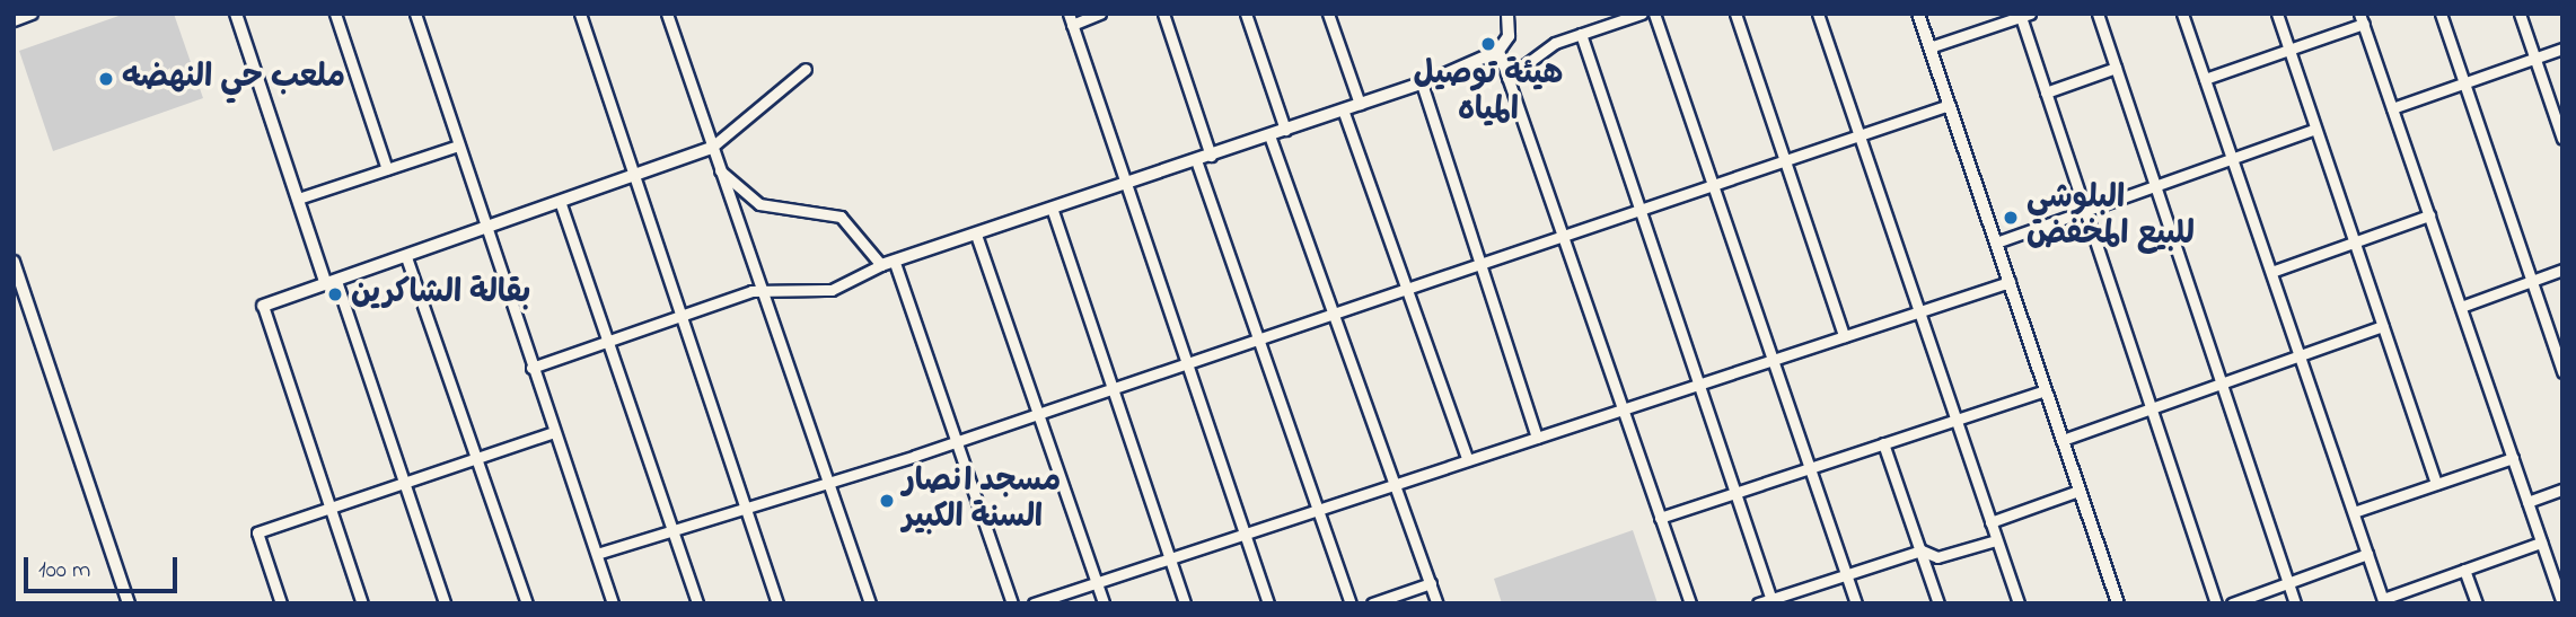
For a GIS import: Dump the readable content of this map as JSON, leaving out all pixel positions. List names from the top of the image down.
{
  "places": [
    "هيئة توصيل المياه",
    "ملعب حي النهضه",
    "البلوشي للبيع المخفض",
    "بقالة الشاكرين",
    "مسجد انصار السنة الكبير"
  ],
  "scale_bar": "100 m"
}
